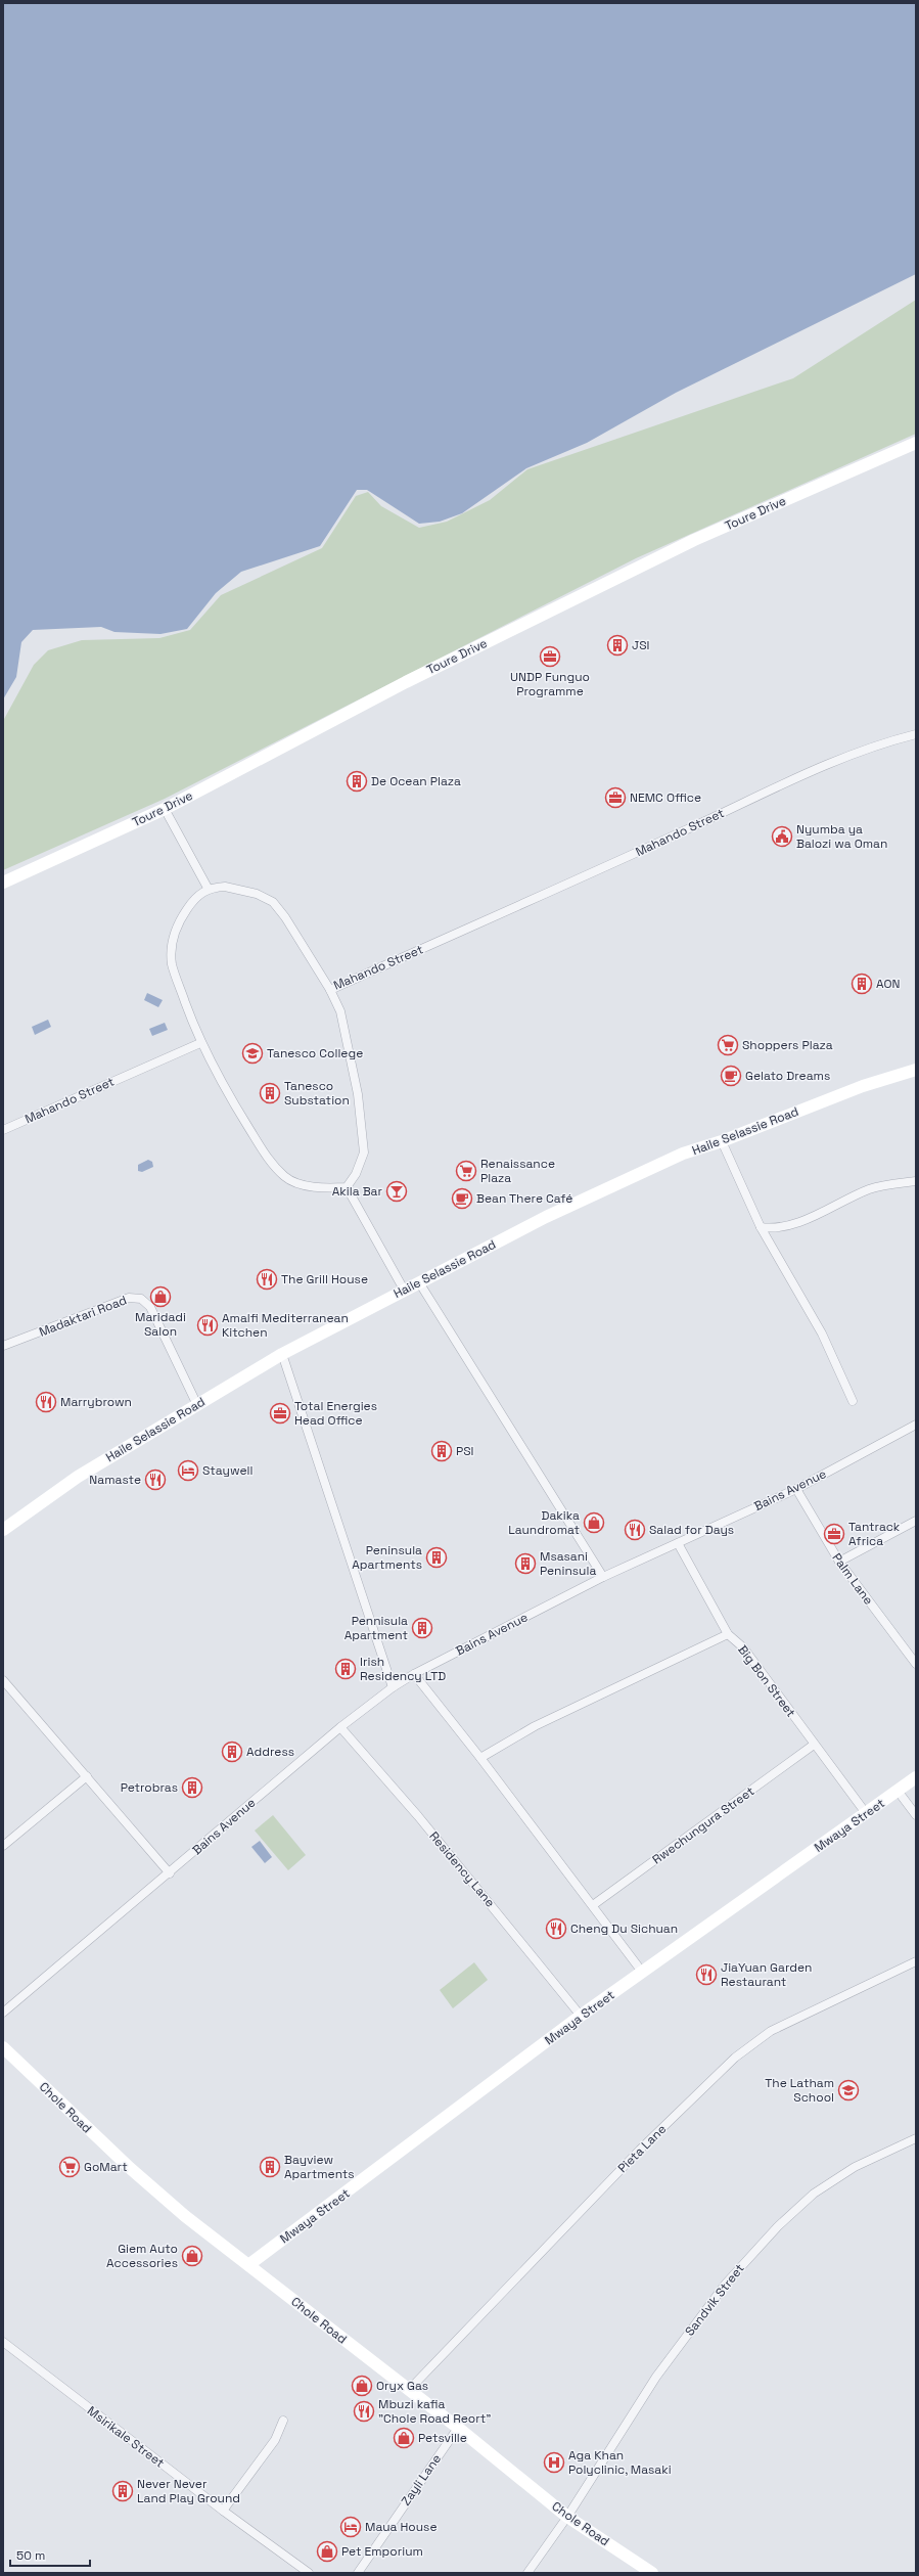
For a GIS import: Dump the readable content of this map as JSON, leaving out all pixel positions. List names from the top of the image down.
{
  "streets": {
    "street": [
      "Toure Drive",
      "Mahando Street",
      "Haile Selassie Road",
      "Madaktari Road",
      "Bains Avenue",
      "Palm Lane",
      "Big Bon Street",
      "Rwechungura Street",
      "Mwaya Street",
      "Residency Lane",
      "Chole Road",
      "Pieta Lane",
      "Sandvik Street",
      "Msirikale Street",
      "Zayli Lane"
    ]
  },
  "crossings": [
    ["Haile Selassie Road", "Madaktari Road"],
    ["Bains Avenue", "Palm Lane"],
    ["Bains Avenue", "Big Bon Street"],
    ["Bains Avenue", "Residency Lane"],
    ["Big Bon Street", "Rwechungura Street"],
    ["Big Bon Street", "Mwaya Street"],
    ["Mwaya Street", "Residency Lane"],
    ["Mwaya Street", "Chole Road"],
    ["Chole Road", "Pieta Lane"],
    ["Chole Road", "Sandvik Street"],
    ["Chole Road", "Zayli Lane"]
  ],
  "places": {
    "building": [
      "JSI",
      "De Ocean Plaza",
      "AON",
      "Tanesco Substation",
      "PSI",
      "Peninsula Apartments",
      "Msasani Peninsula",
      "Pennisula Apartment",
      "Irish Residency LTD",
      "Address",
      "Petrobras",
      "Bayview Apartments",
      "Never Never Land Play Ground"
    ],
    "office": [
      "UNDP Funguo Programme",
      "NEMC Office",
      "Total Energies Head Office",
      "Tantrack Africa"
    ],
    "public building": ["Nyumba ya Balozi wa Oman"],
    "supermarket": ["Shoppers Plaza", "Renaissance Plaza", "GoMart"],
    "school or university": ["Tanesco College", "The Latham School"],
    "cafe": ["Gelato Dreams", "Bean There Café"],
    "bar": ["Akila Bar"],
    "restaurant": [
      "The Grill House",
      "Amalfi Mediterranean Kitchen",
      "Marrybrown",
      "Namaste",
      "Salad for Days",
      "Cheng Du Sichuan",
      "JiaYuan Garden Restaurant",
      "Mbuzi kafia \"Chole Road Reort\""
    ],
    "shop": [
      "Maridadi Salon",
      "Dakika Laundromat",
      "Giem Auto Accessories",
      "Oryx Gas",
      "Petsville",
      "Pet Emporium"
    ],
    "hotel": ["Staywell", "Maua House"],
    "hospital": ["Aga Khan Polyclinic, Masaki"]
  },
  "scale_bar": "50 m"
}
